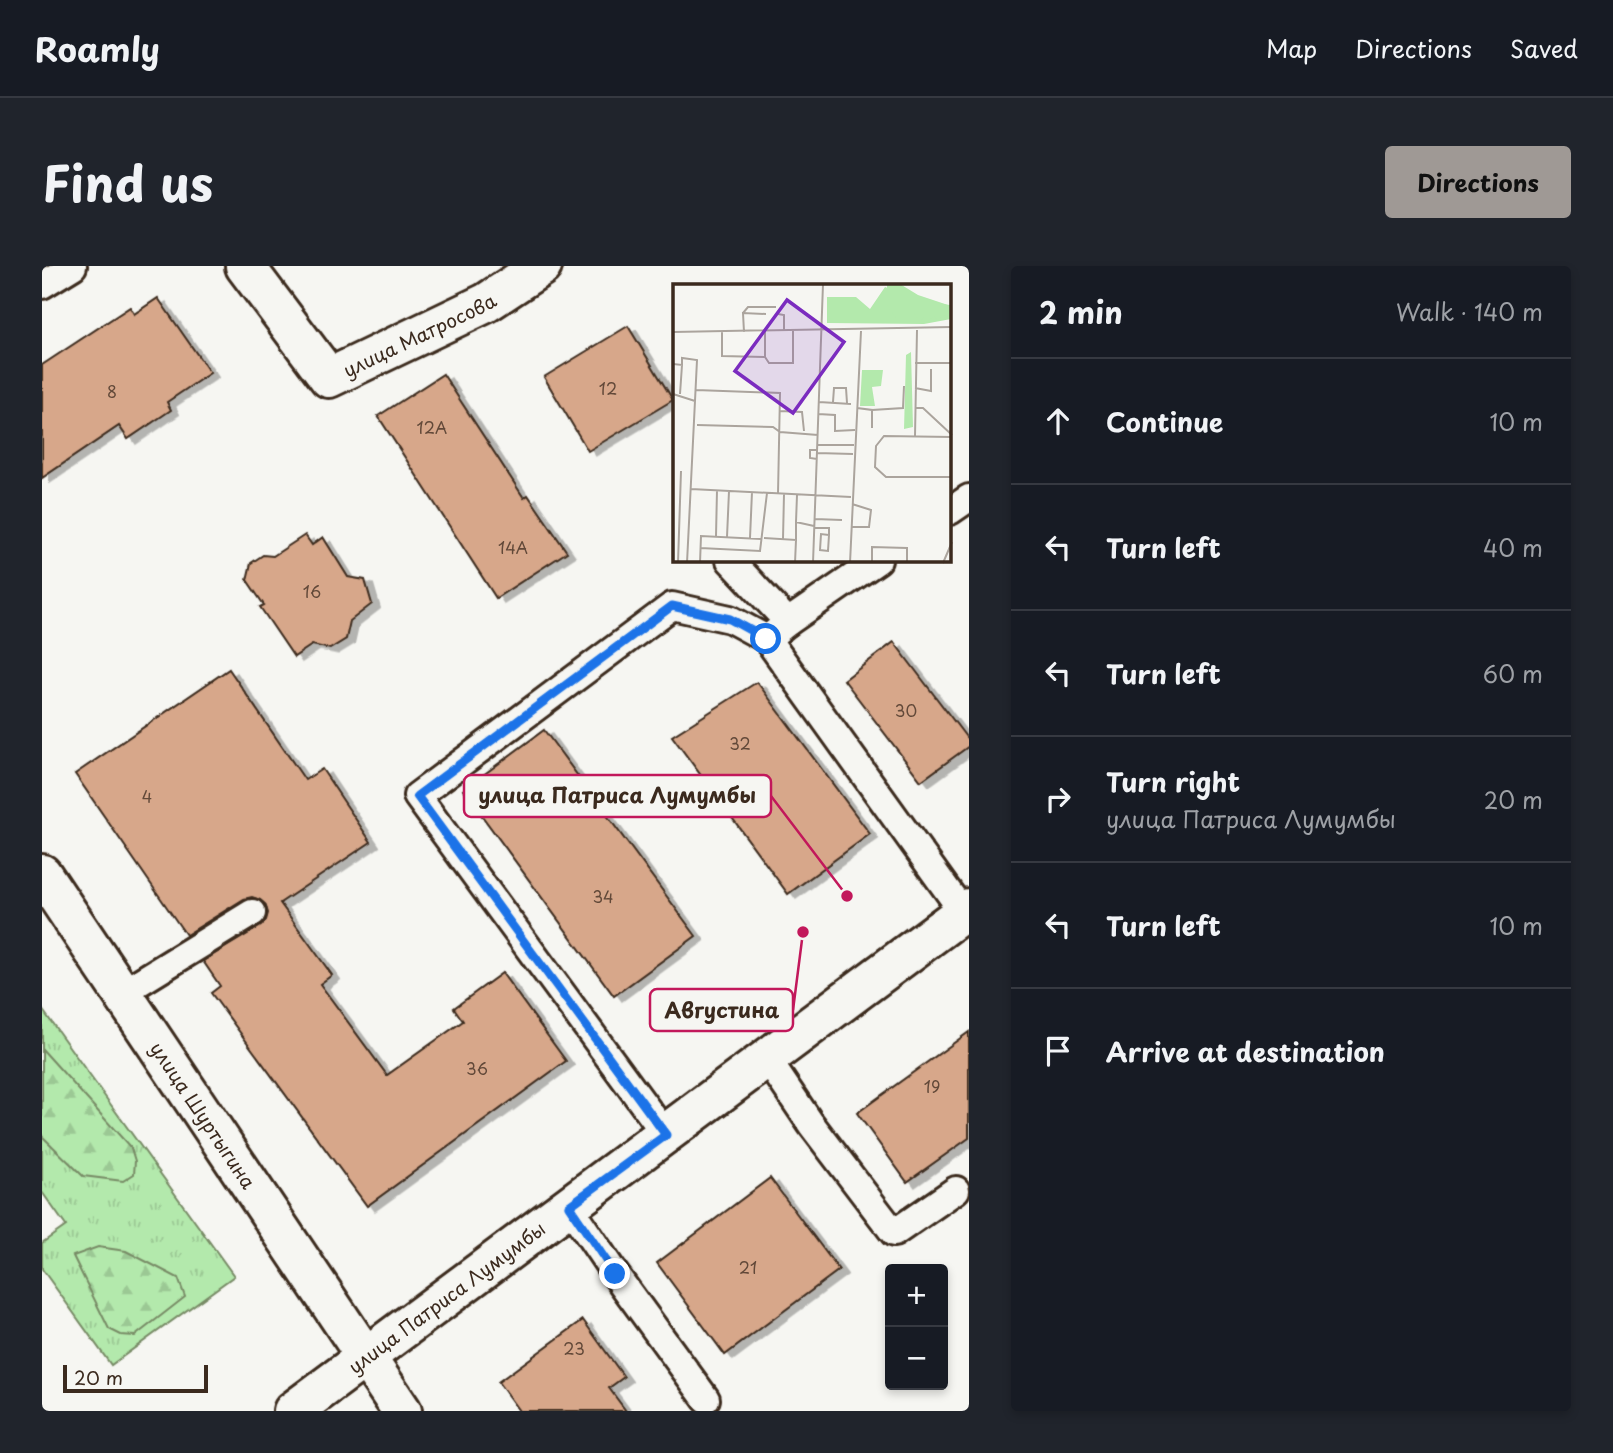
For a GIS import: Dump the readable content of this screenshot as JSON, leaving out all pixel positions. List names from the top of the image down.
{
  "streets": {
    "street": ["улица Матросова", "улица Шуртыгина", "улица Патриса Лумумбы"]
  },
  "crossings": [
    ["улица Шуртыгина", "улица Патриса Лумумбы"]
  ],
  "places": ["улица Патриса Лумумбы", "Августина"],
  "house_numbers": [
    "12",
    "8",
    "12А",
    "14А",
    "16",
    "30",
    "32",
    "4",
    "34",
    "36",
    "19",
    "21",
    "23"
  ],
  "scale_bar": "20 m",
  "page": {
    "header": "Roamly",
    "nav": ["Map", "Directions", "Saved"],
    "title": "Find us",
    "buttons": "Directions",
    "heading": ["2 min", "Walk · 140 m"],
    "list": [
      ["Continue", "10 m"],
      ["Turn left", "40 m"],
      ["Turn left", "60 m"],
      ["Turn right", "улица Патриса Лумумбы", "20 m"],
      ["Turn left", "10 m"],
      "Arrive at destination"
    ],
    "map_buttons": ["+", "−"],
    "scale": "20 m"
  }
}
